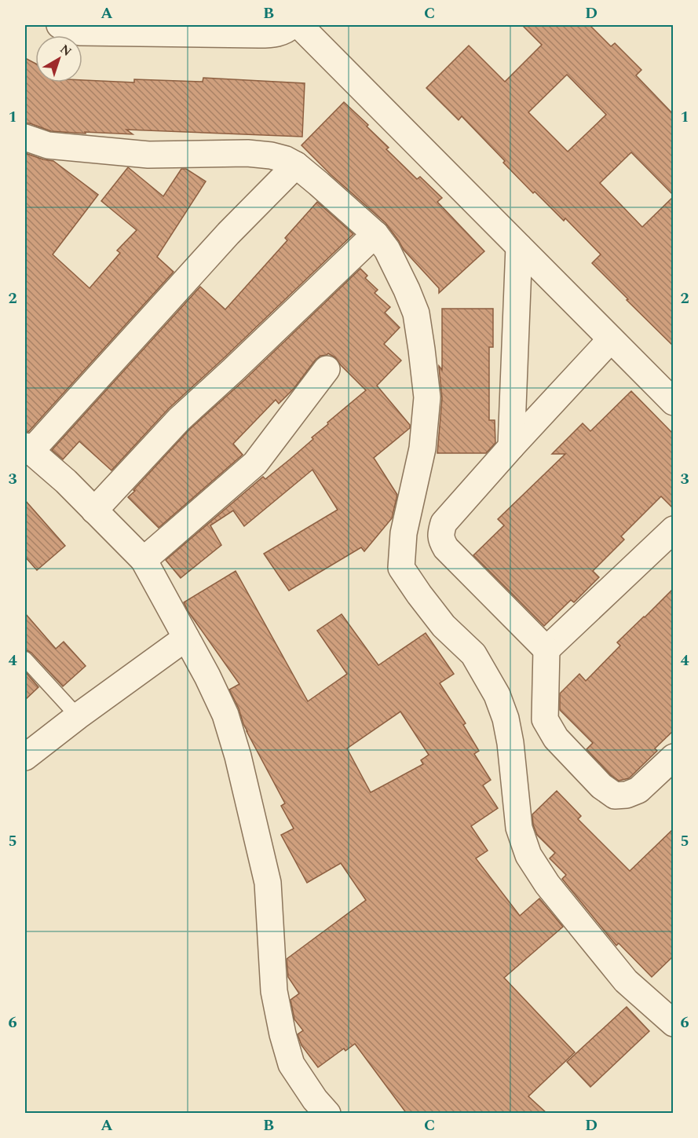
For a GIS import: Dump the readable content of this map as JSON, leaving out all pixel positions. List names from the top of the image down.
{
  "north": "top right",
  "grid": {
    "columns": [
      "A",
      "B",
      "C",
      "D"
    ],
    "rows": [
      "1",
      "2",
      "3",
      "4",
      "5",
      "6"
    ]
  }
}
